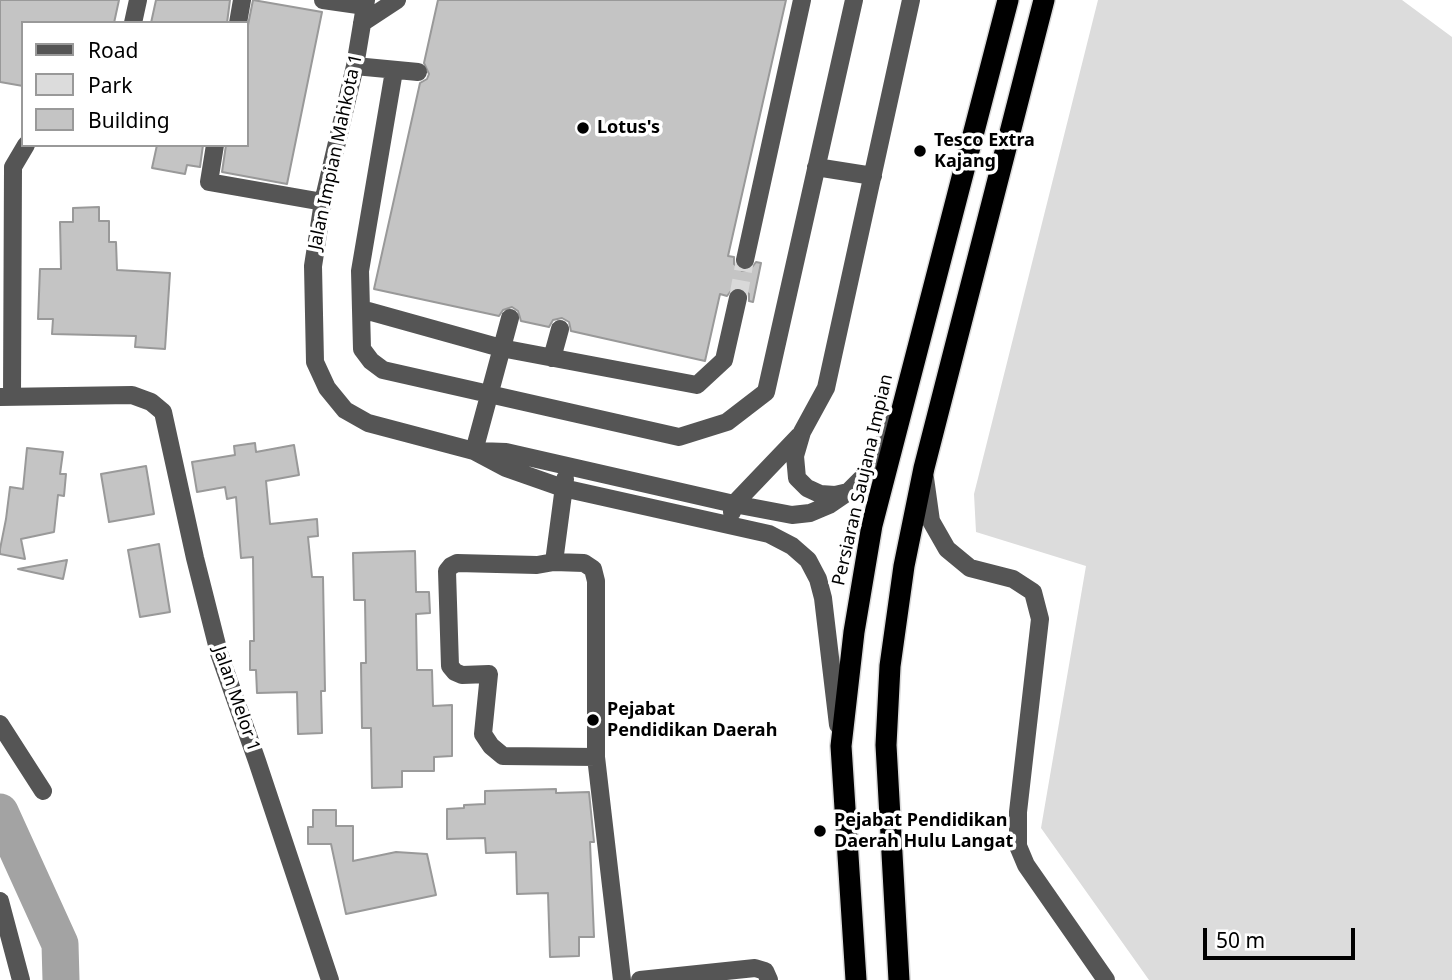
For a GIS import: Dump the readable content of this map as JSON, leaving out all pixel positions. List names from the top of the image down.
{
  "streets": {
    "highway": ["Persiaran Saujana Impian"],
    "street": ["Jalan Impian Mahkota 1", "Jalan Melor 1"]
  },
  "places": [
    "Lotus's",
    "Tesco Extra Kajang",
    "Pejabat Pendidikan Daerah",
    "Pejabat Pendidikan Daerah Hulu Langat"
  ],
  "legend": ["Road", "Park", "Building"],
  "scale_bar": "50 m"
}
